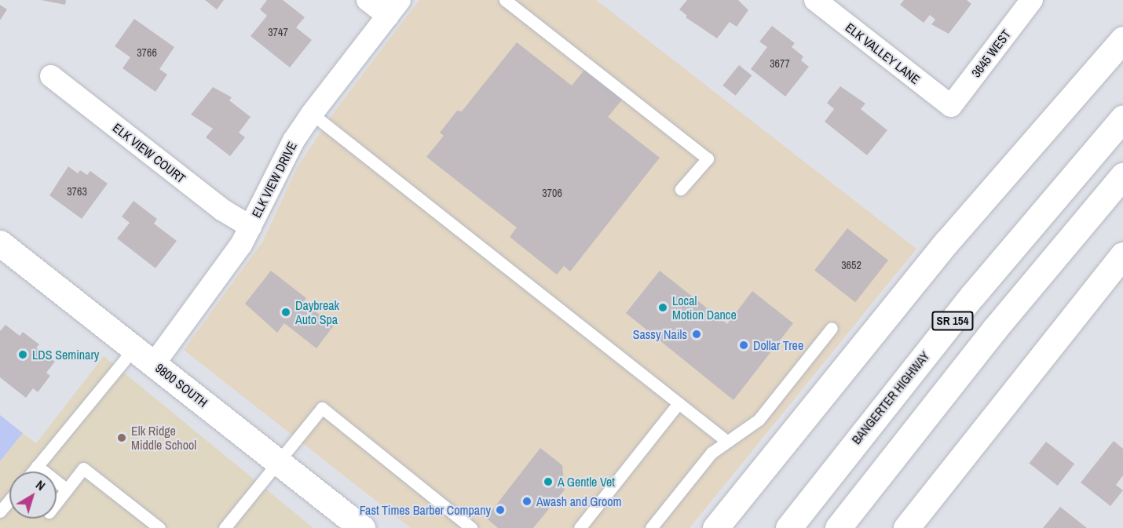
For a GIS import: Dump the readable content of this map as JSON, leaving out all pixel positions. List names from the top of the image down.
{
  "streets": {
    "main road": ["SR 154", "9800 SOUTH", "BANGERTER HIGHWAY"],
    "street": [
      "ELK VALLEY LANE",
      "3645 WEST",
      "ELK VIEW COURT",
      "ELK VIEW DRIVE"
    ]
  },
  "crossings": [
    ["ELK VALLEY LANE", "3645 WEST"],
    ["ELK VIEW COURT", "ELK VIEW DRIVE"],
    ["ELK VIEW DRIVE", "9800 SOUTH"]
  ],
  "places": [
    "Local Motion Dance",
    "Daybreak Auto Spa",
    "Sassy Nails",
    "Dollar Tree",
    "LDS Seminary",
    "Elk Ridge Middle School",
    "A Gentle Vet",
    "Awash and Groom",
    "Fast Times Barber Company"
  ],
  "house_numbers": [
    "3747",
    "3766",
    "3677",
    "3763",
    "3706",
    "3652"
  ],
  "north": "top right"
}
